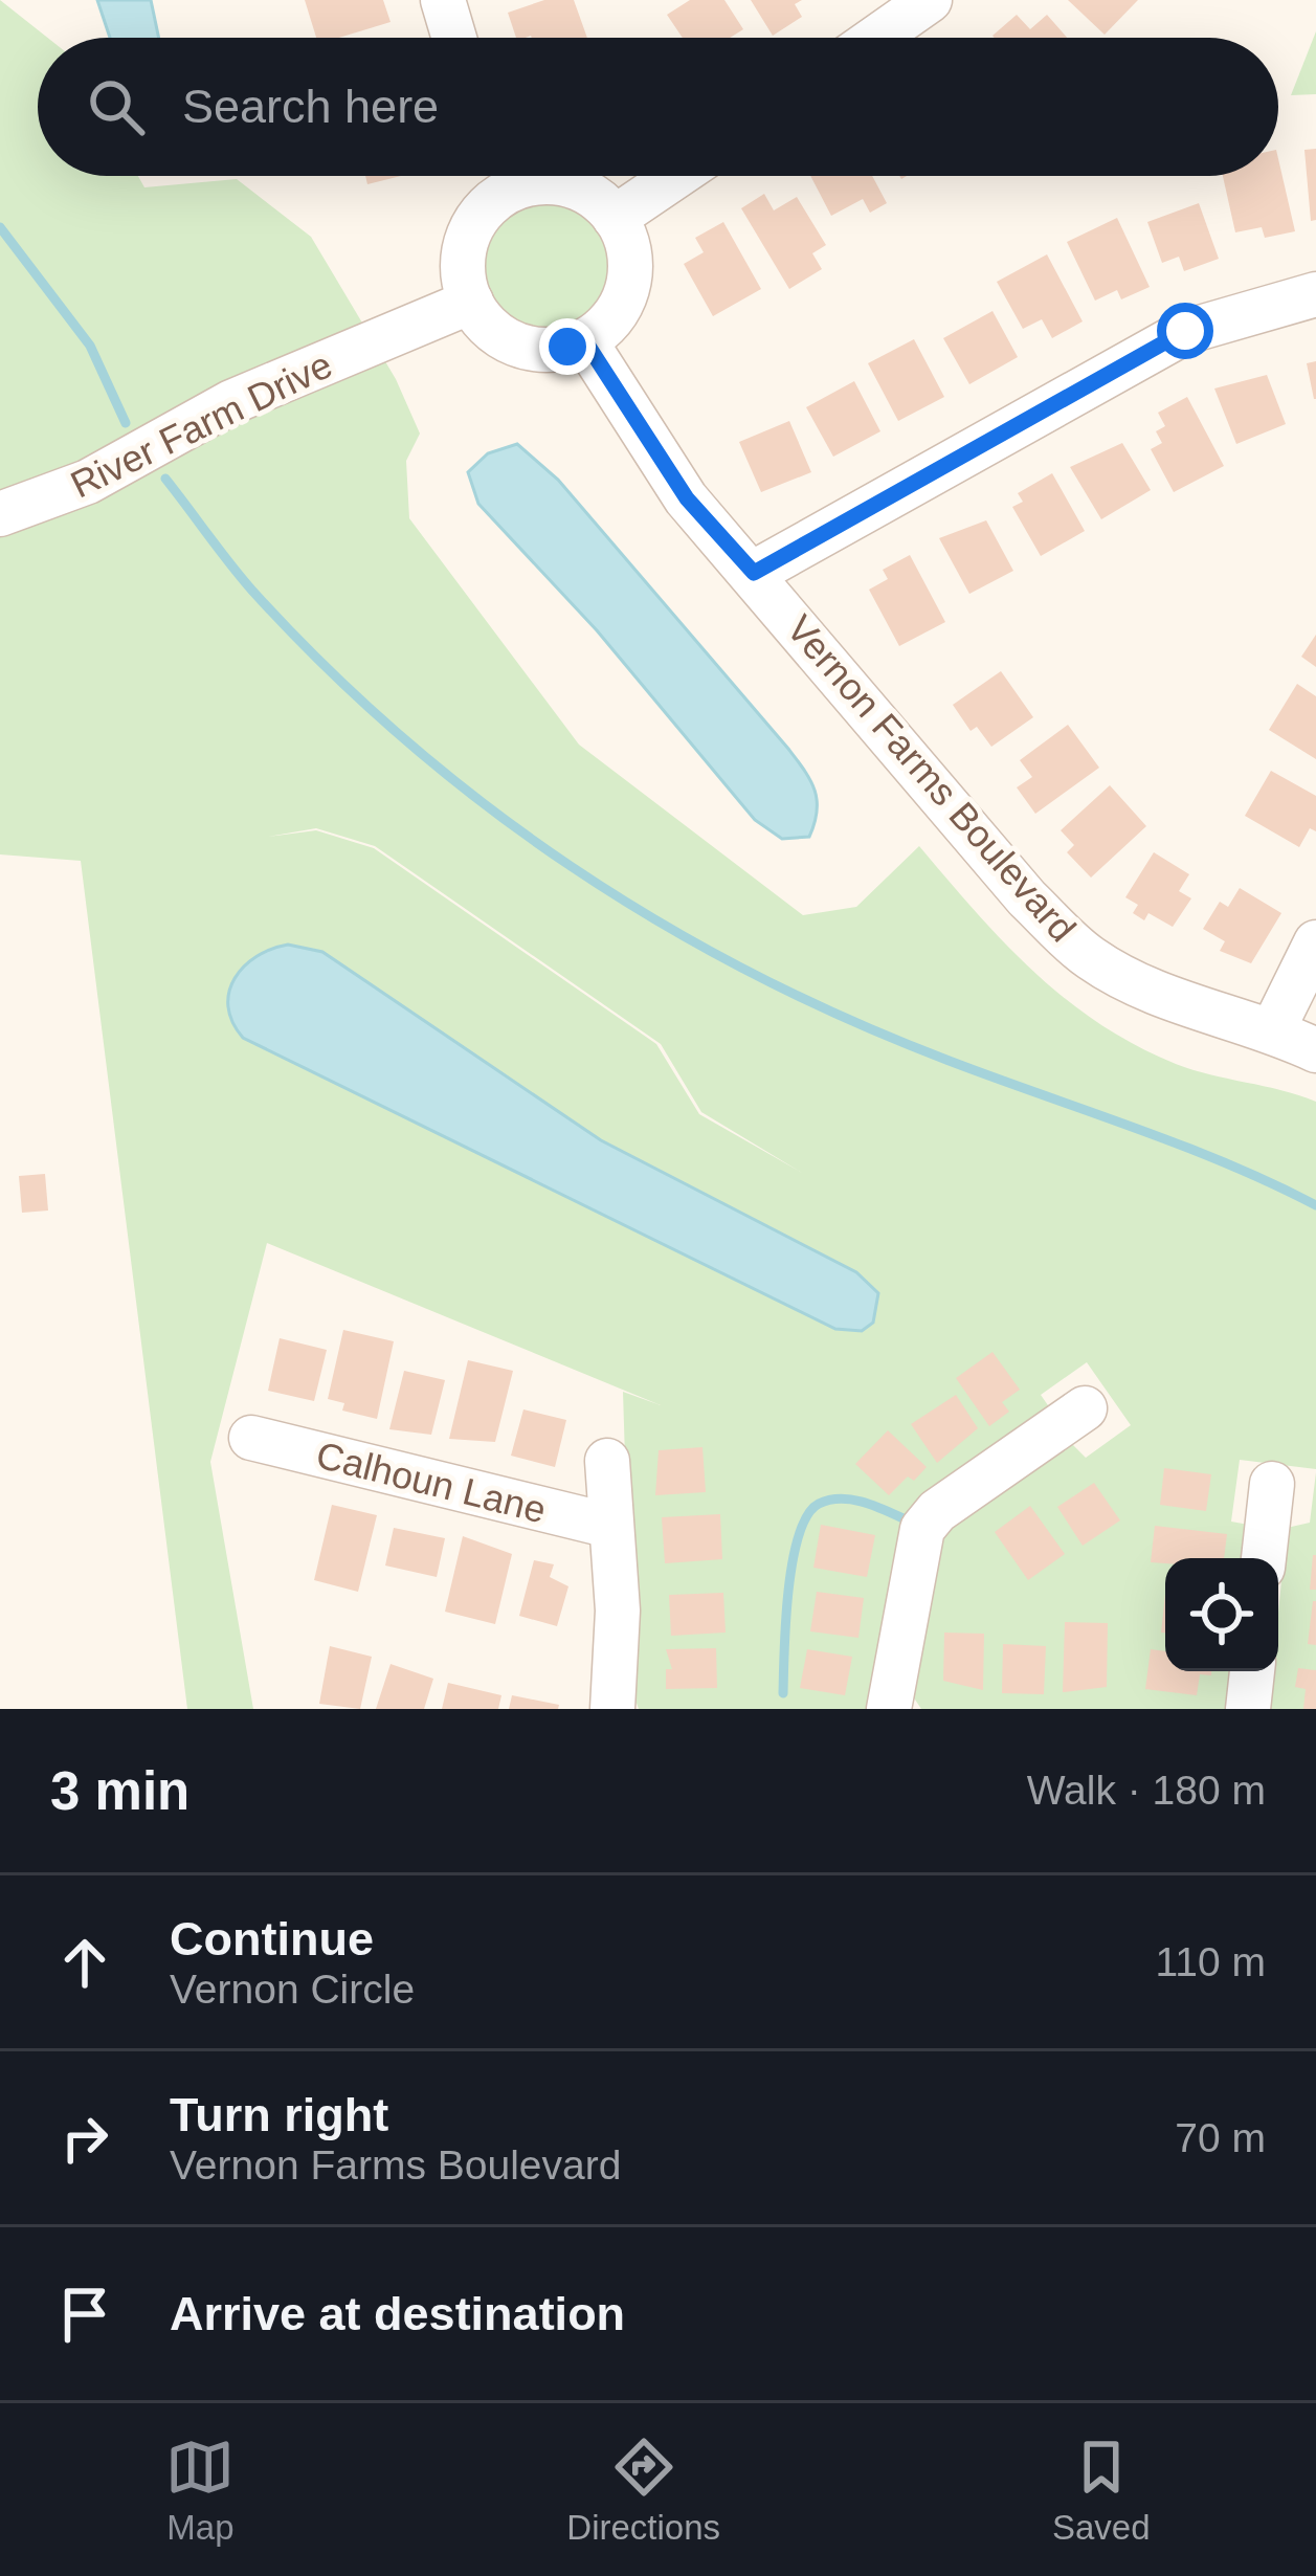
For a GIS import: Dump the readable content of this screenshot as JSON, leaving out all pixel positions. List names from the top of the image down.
{
  "streets": {
    "street": ["River Farm Drive", "Vernon Farms Boulevard", "Calhoun Lane"]
  },
  "page": {
    "search": "Search here",
    "heading": ["3 min", "Walk · 180 m"],
    "list": [
      ["Continue", "Vernon Circle", "110 m"],
      ["Turn right", "Vernon Farms Boulevard", "70 m"],
      "Arrive at destination"
    ],
    "nav": ["Map", "Directions", "Saved"]
  }
}
